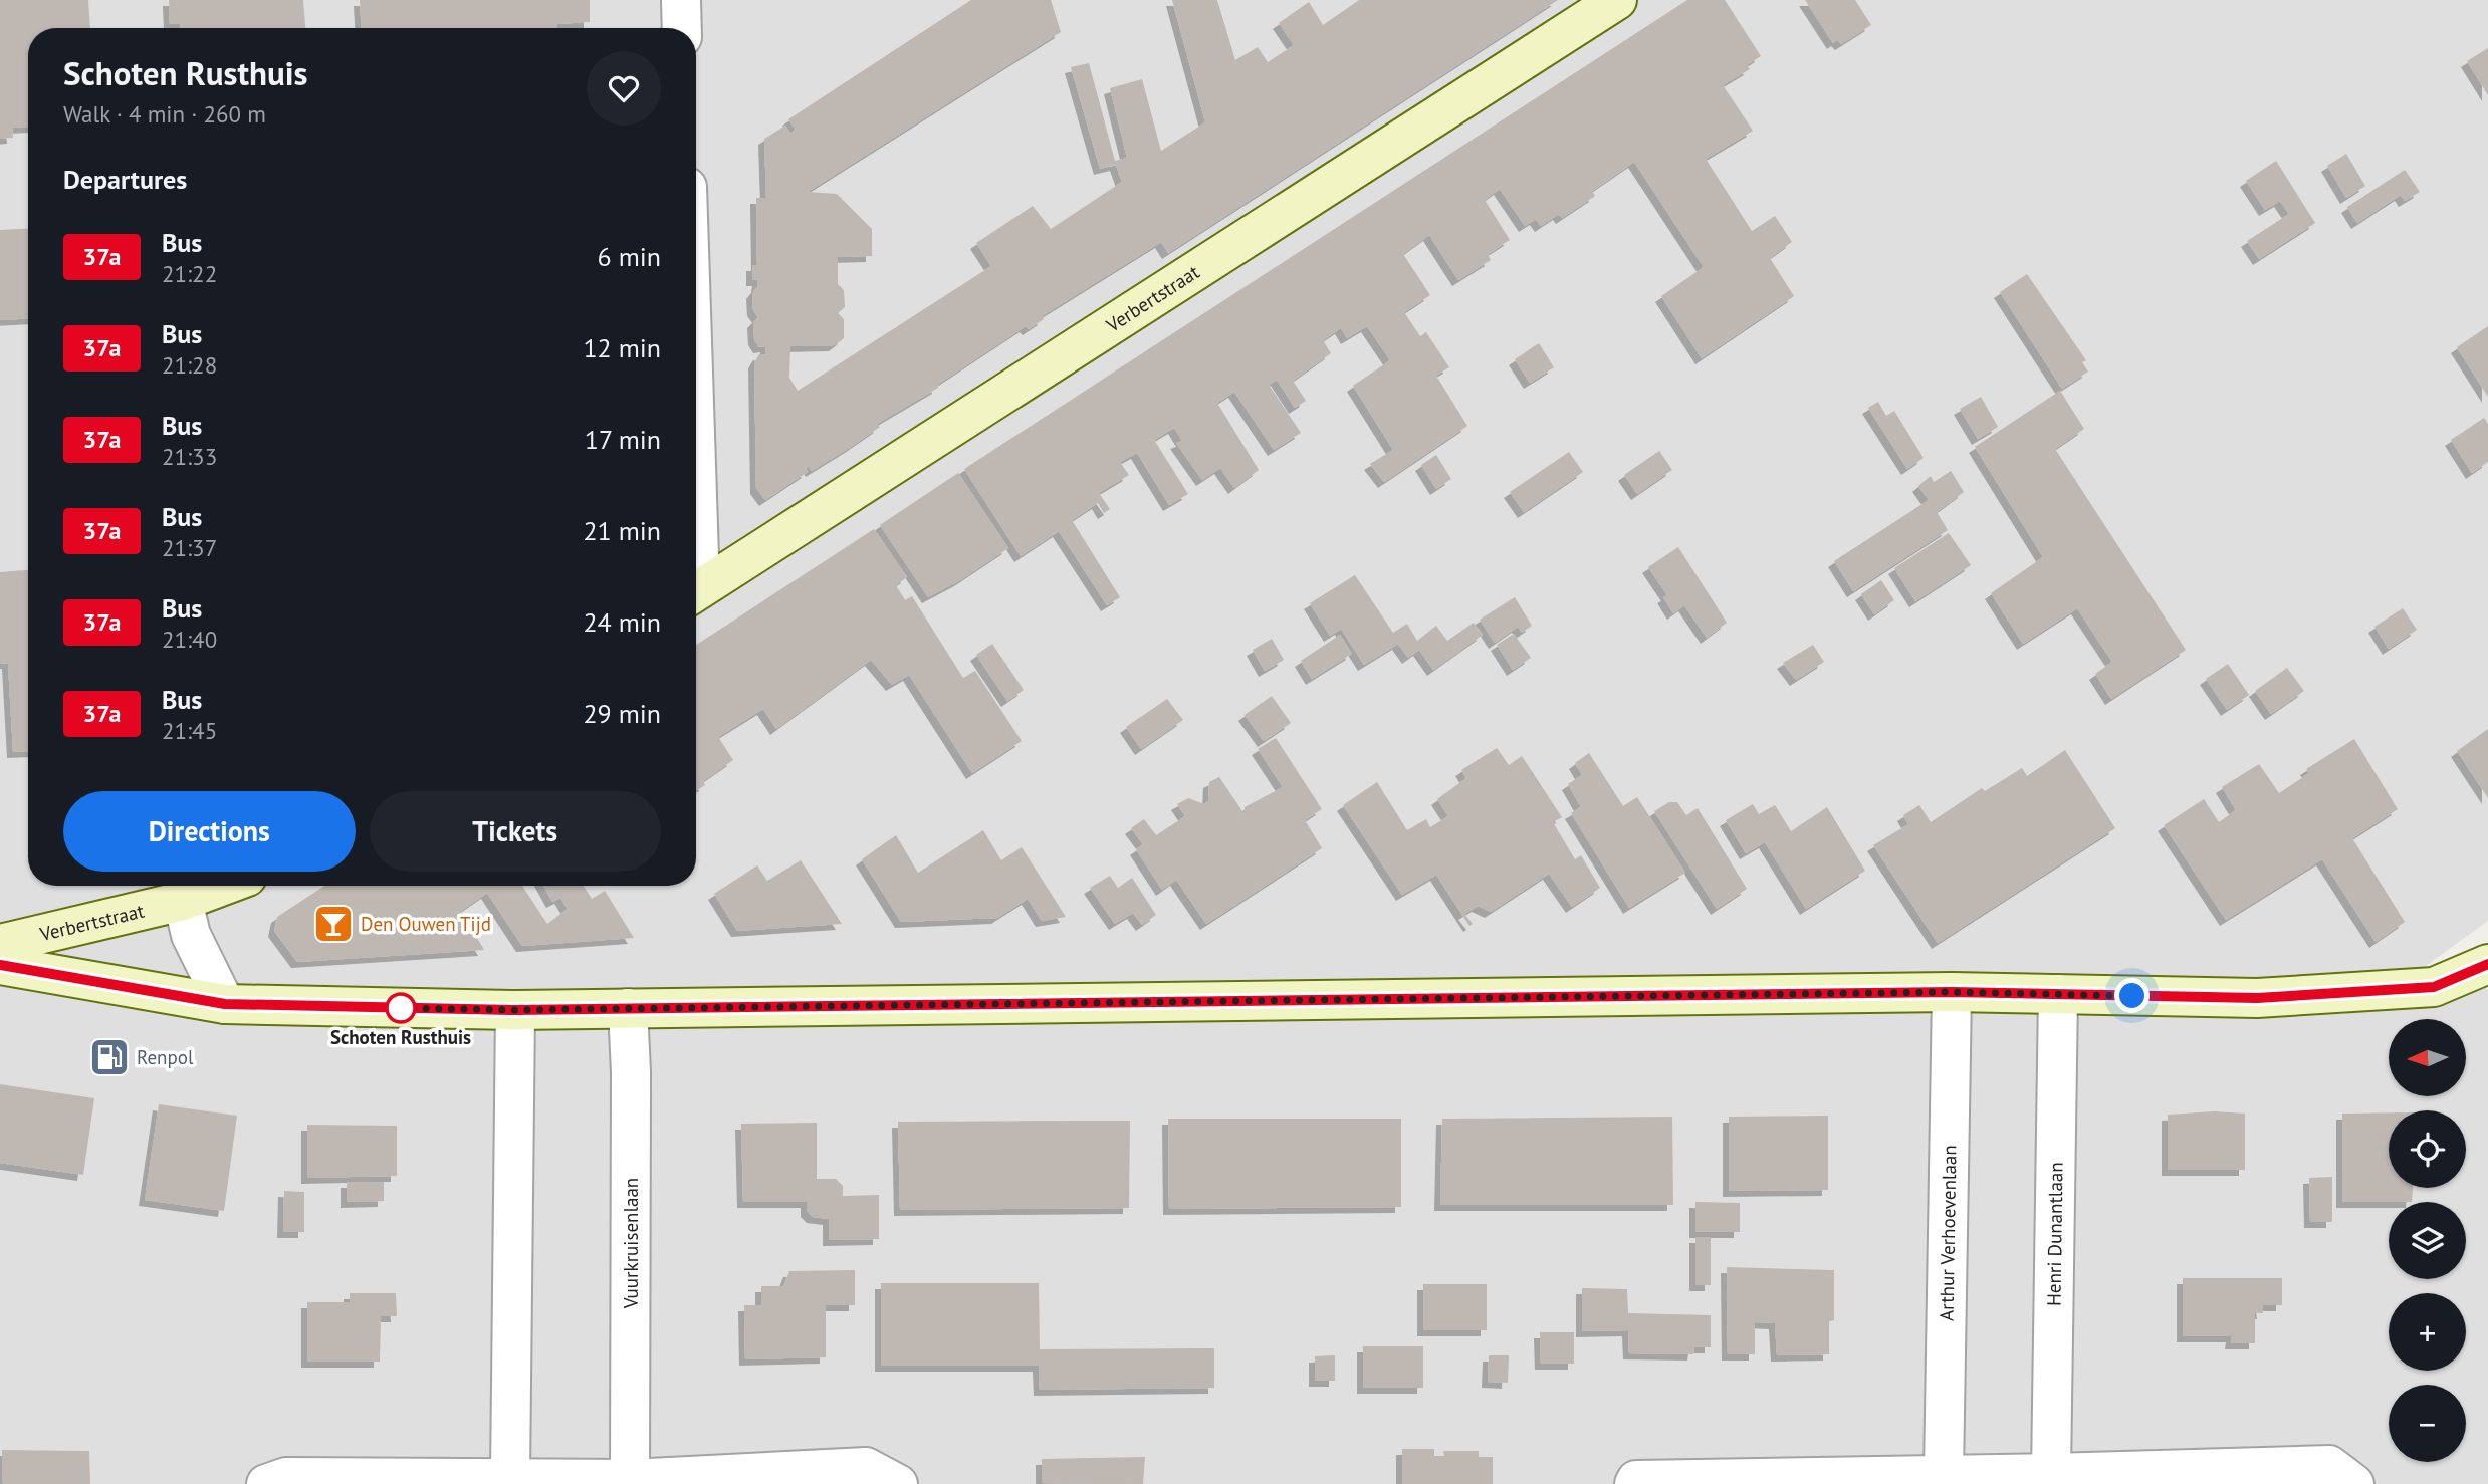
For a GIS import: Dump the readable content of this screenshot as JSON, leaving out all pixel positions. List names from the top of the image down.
{
  "streets": {
    "street": [
      "Verbertstraat",
      "Arthur Verhoevenlaan",
      "Henri Dunantlaan",
      "Vuurkruisenlaan"
    ]
  },
  "crossings": [
    ["Verbertstraat", "Arthur Verhoevenlaan"],
    ["Verbertstraat", "Henri Dunantlaan"],
    ["Verbertstraat", "Vuurkruisenlaan"]
  ],
  "places": {
    "bar": ["Den Ouwen Tijd"],
    "other": ["Schoten Rusthuis"],
    "fuel station": ["Renpol"]
  },
  "lines": ["bus line 37a"],
  "north": "left",
  "page": {
    "heading": [
      ["Schoten Rusthuis", "Walk · 4 min · 260 m"],
      "Departures"
    ],
    "list": [
      {
        "mark": "37a",
        "name": "Bus",
        "note": "21:22",
        "value": "6 min"
      },
      {
        "mark": "37a",
        "name": "Bus",
        "note": "21:28",
        "value": "12 min"
      },
      {
        "mark": "37a",
        "name": "Bus",
        "note": "21:33",
        "value": "17 min"
      },
      {
        "mark": "37a",
        "name": "Bus",
        "note": "21:37",
        "value": "21 min"
      },
      {
        "mark": "37a",
        "name": "Bus",
        "note": "21:40",
        "value": "24 min"
      },
      {
        "mark": "37a",
        "name": "Bus",
        "note": "21:45",
        "value": "29 min"
      }
    ],
    "buttons": ["Directions", "Tickets"],
    "map_buttons": ["+", "−"]
  }
}
